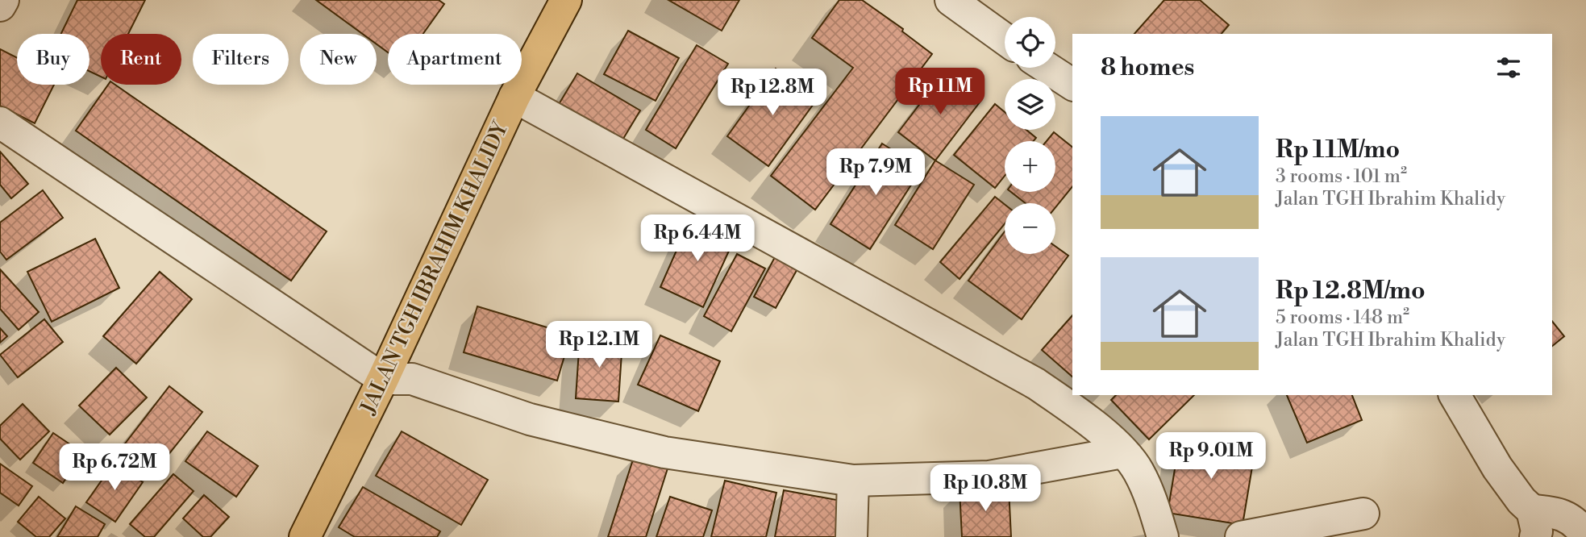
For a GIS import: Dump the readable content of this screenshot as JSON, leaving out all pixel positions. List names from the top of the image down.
{
  "streets": {
    "main road": ["JALAN TGH IBRAHIM KHALIDY"]
  },
  "page": {
    "map_buttons": ["+", "−"],
    "chip": [
      "Buy",
      "Rent",
      "Filters",
      "New",
      "Apartment"
    ],
    "heading": "8 homes",
    "price": [
      "Rp 11M",
      "Rp 12.8M",
      "Rp 7.9M",
      "Rp 6.44M",
      "Rp 12.1M",
      "Rp 9.01M",
      "Rp 6.72M",
      "Rp 10.8M"
    ],
    "list": [
      {
        "name": "Rp 11M/mo",
        "note": "3 rooms · 101 m² · Jalan TGH Ibrahim Khalidy"
      },
      {
        "name": "Rp 12.8M/mo",
        "note": "5 rooms · 148 m² · Jalan TGH Ibrahim Khalidy"
      }
    ]
  }
}
